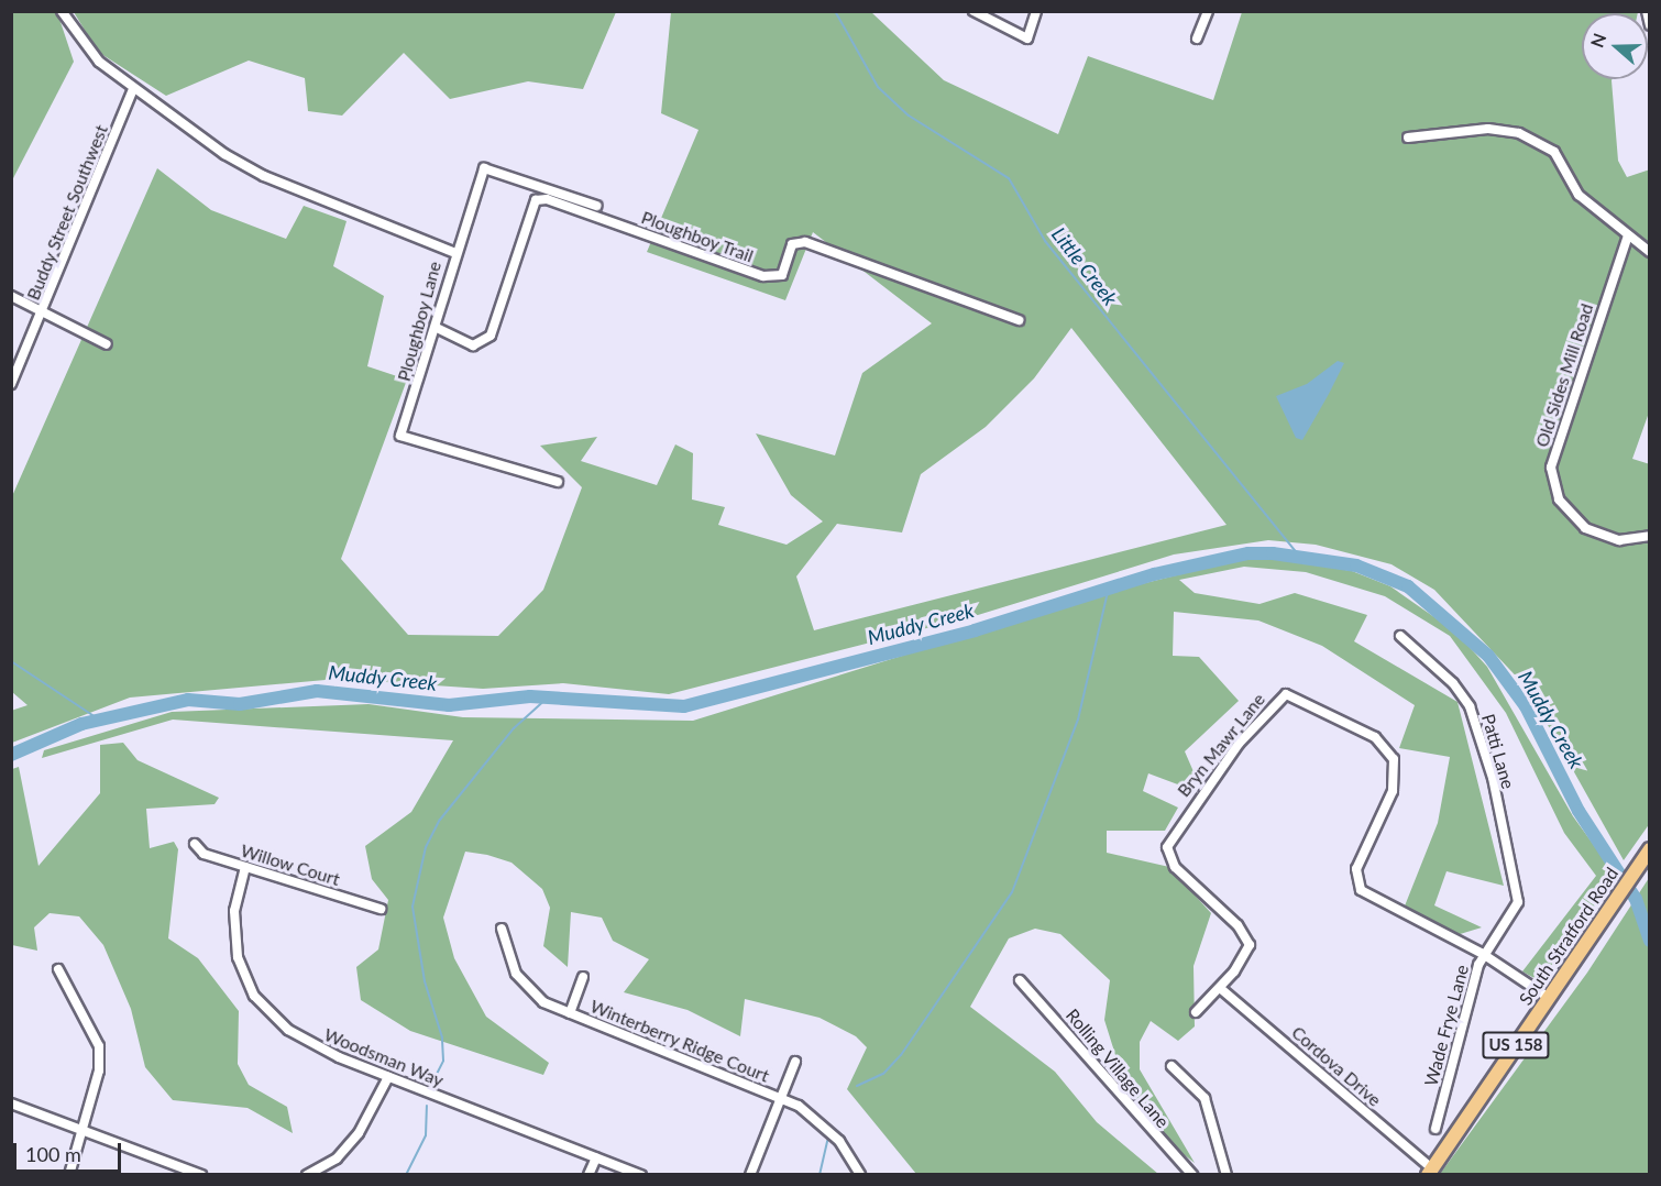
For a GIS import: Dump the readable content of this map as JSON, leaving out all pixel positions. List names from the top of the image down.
{
  "streets": {
    "main road": ["South Stratford Road", "US 158"],
    "street": [
      "Buddy Street Southwest",
      "Ploughboy Trail",
      "Ploughboy Lane",
      "Old Sides Mill Road",
      "Bryn Mawr Lane",
      "Patti Lane",
      "Willow Court",
      "Wade Frye Lane",
      "Winterberry Ridge Court",
      "Woodsman Way",
      "Cordova Drive",
      "Rolling Village Lane"
    ]
  },
  "crossings": [
    ["Buddy Street Southwest", "Ploughboy Lane"],
    ["Ploughboy Trail", "Ploughboy Lane"],
    ["Bryn Mawr Lane", "South Stratford Road"],
    ["Bryn Mawr Lane", "Wade Frye Lane"],
    ["Bryn Mawr Lane", "Cordova Drive"],
    ["Patti Lane", "Wade Frye Lane"],
    ["Willow Court", "Woodsman Way"],
    ["South Stratford Road", "Cordova Drive"]
  ],
  "water": ["Little Creek", "Muddy Creek"],
  "scale_bar": "100 m",
  "north": "left"
}
